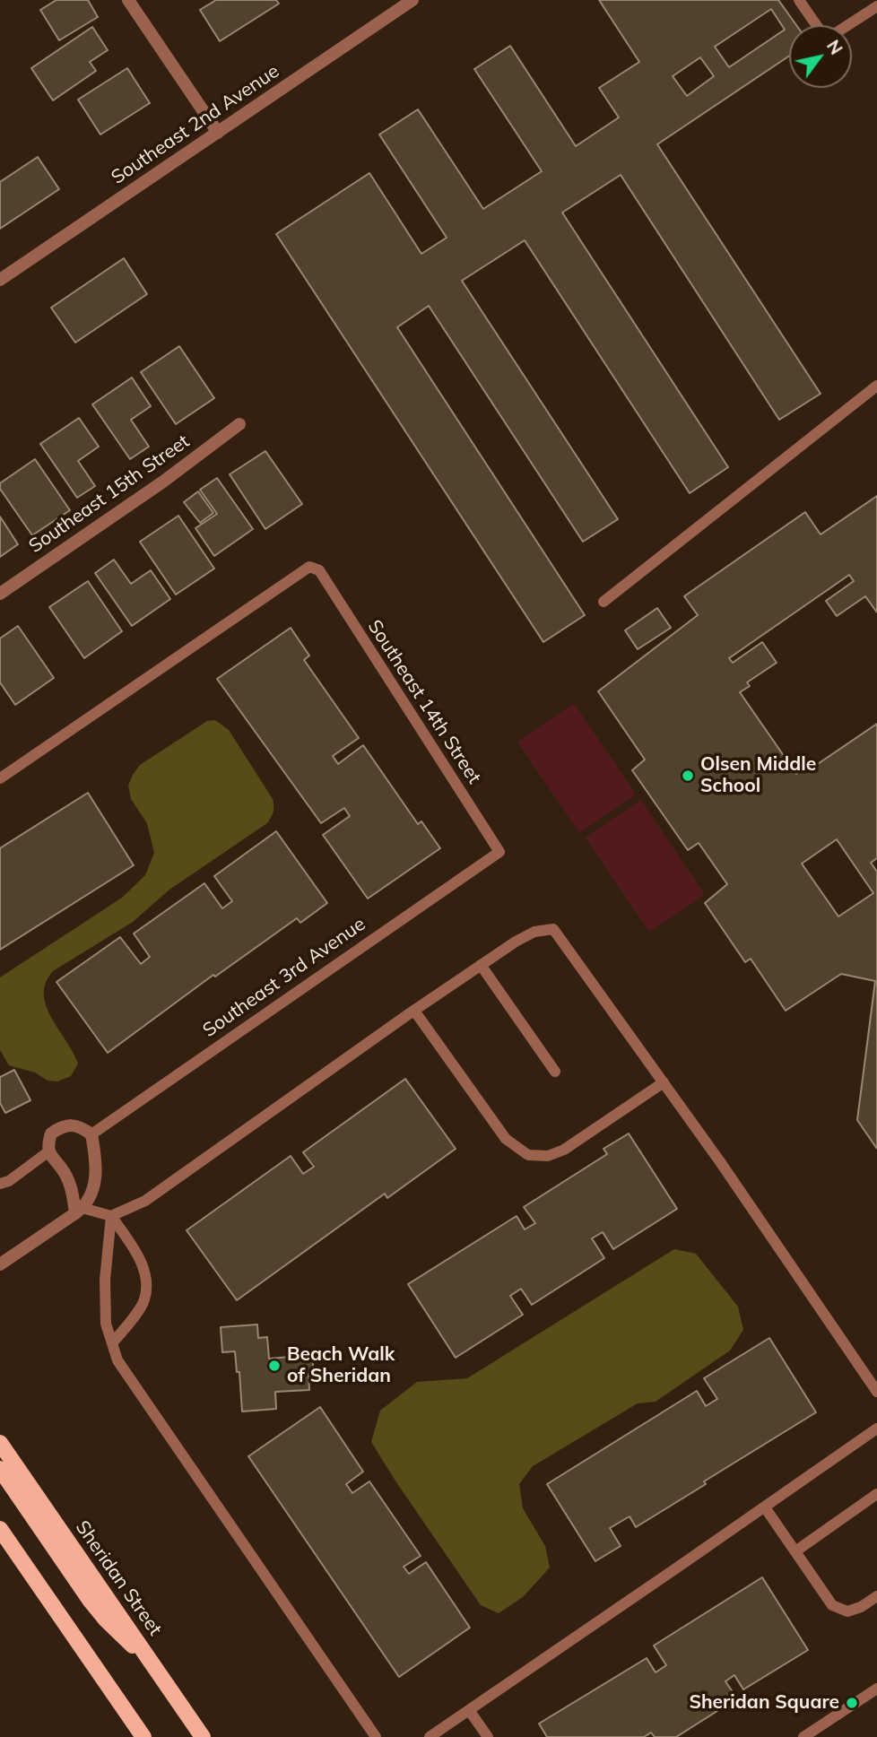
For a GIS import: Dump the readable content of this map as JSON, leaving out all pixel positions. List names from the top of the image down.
{
  "streets": {
    "main road": ["Sheridan Street"],
    "street": ["Southeast 2nd Avenue", "Southeast 15th Street"],
    "lane": ["Southeast 14th Street", "Southeast 3rd Avenue"]
  },
  "crossings": [
    ["Southeast 14th Street", "Southeast 3rd Avenue"]
  ],
  "places": ["Olsen Middle School", "Beach Walk of Sheridan", "Sheridan Square"],
  "north": "top right"
}
